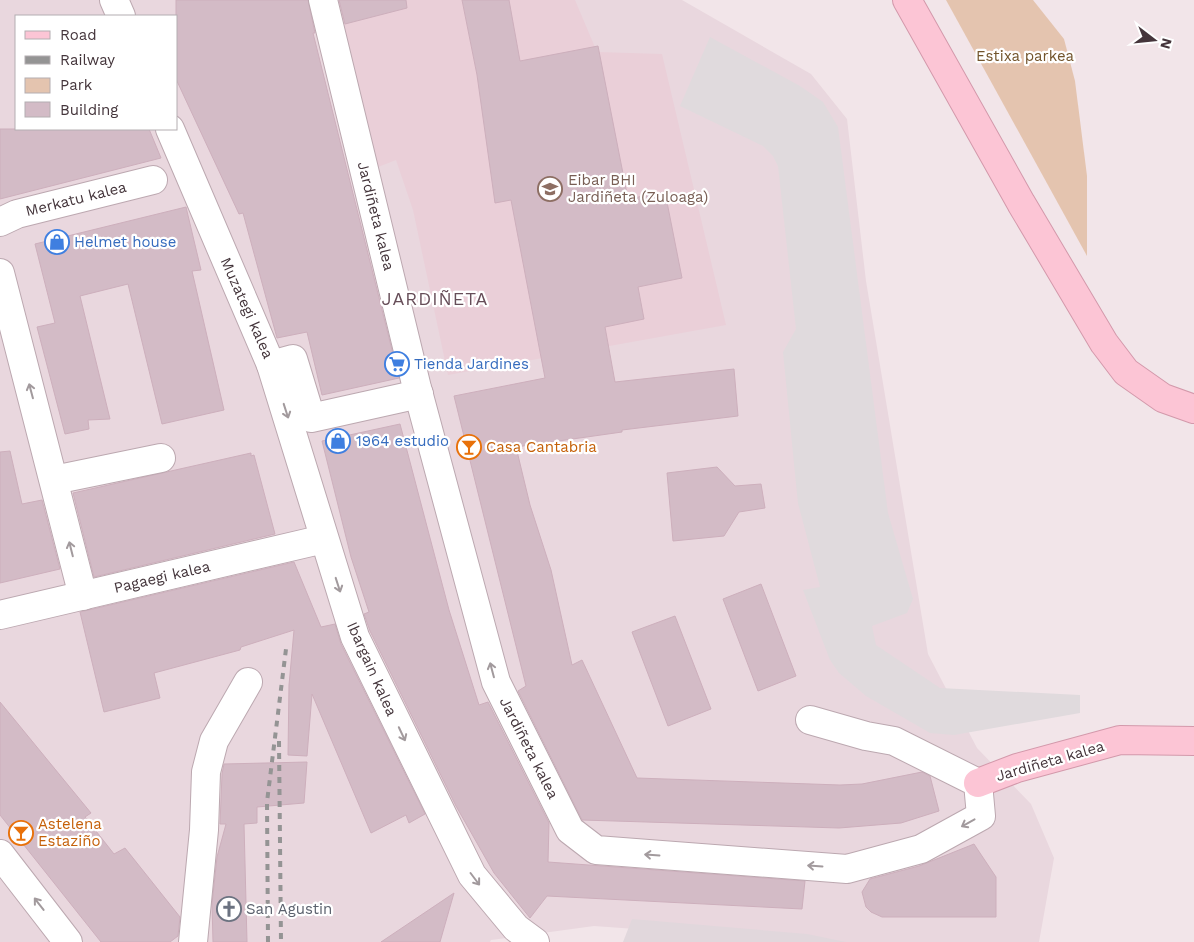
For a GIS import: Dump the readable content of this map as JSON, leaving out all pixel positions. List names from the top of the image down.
{
  "streets": {
    "street": [
      "Merkatu kalea",
      "Jardiñeta kalea",
      "Muzategi kalea",
      "Pagaegi kalea",
      "Ibargain kalea"
    ]
  },
  "crossings": [
    ["Jardiñeta kalea", "Muzategi kalea"],
    ["Muzategi kalea", "Ibargain kalea"],
    ["Pagaegi kalea", "Ibargain kalea"]
  ],
  "one_way": ["Ibargain kalea"],
  "districts": ["JARDIÑETA"],
  "parks": ["Estixa parkea"],
  "places": {
    "school or university": ["Eibar BHI Jardiñeta (Zuloaga)"],
    "shop": ["Helmet house", "1964 estudio"],
    "supermarket": ["Tienda Jardines"],
    "bar": ["Casa Cantabria", "Astelena Estaziño"],
    "church": ["San Agustin"]
  },
  "legend": [
    "Road",
    "Railway",
    "Park",
    "Building"
  ],
  "north": "right"
}
